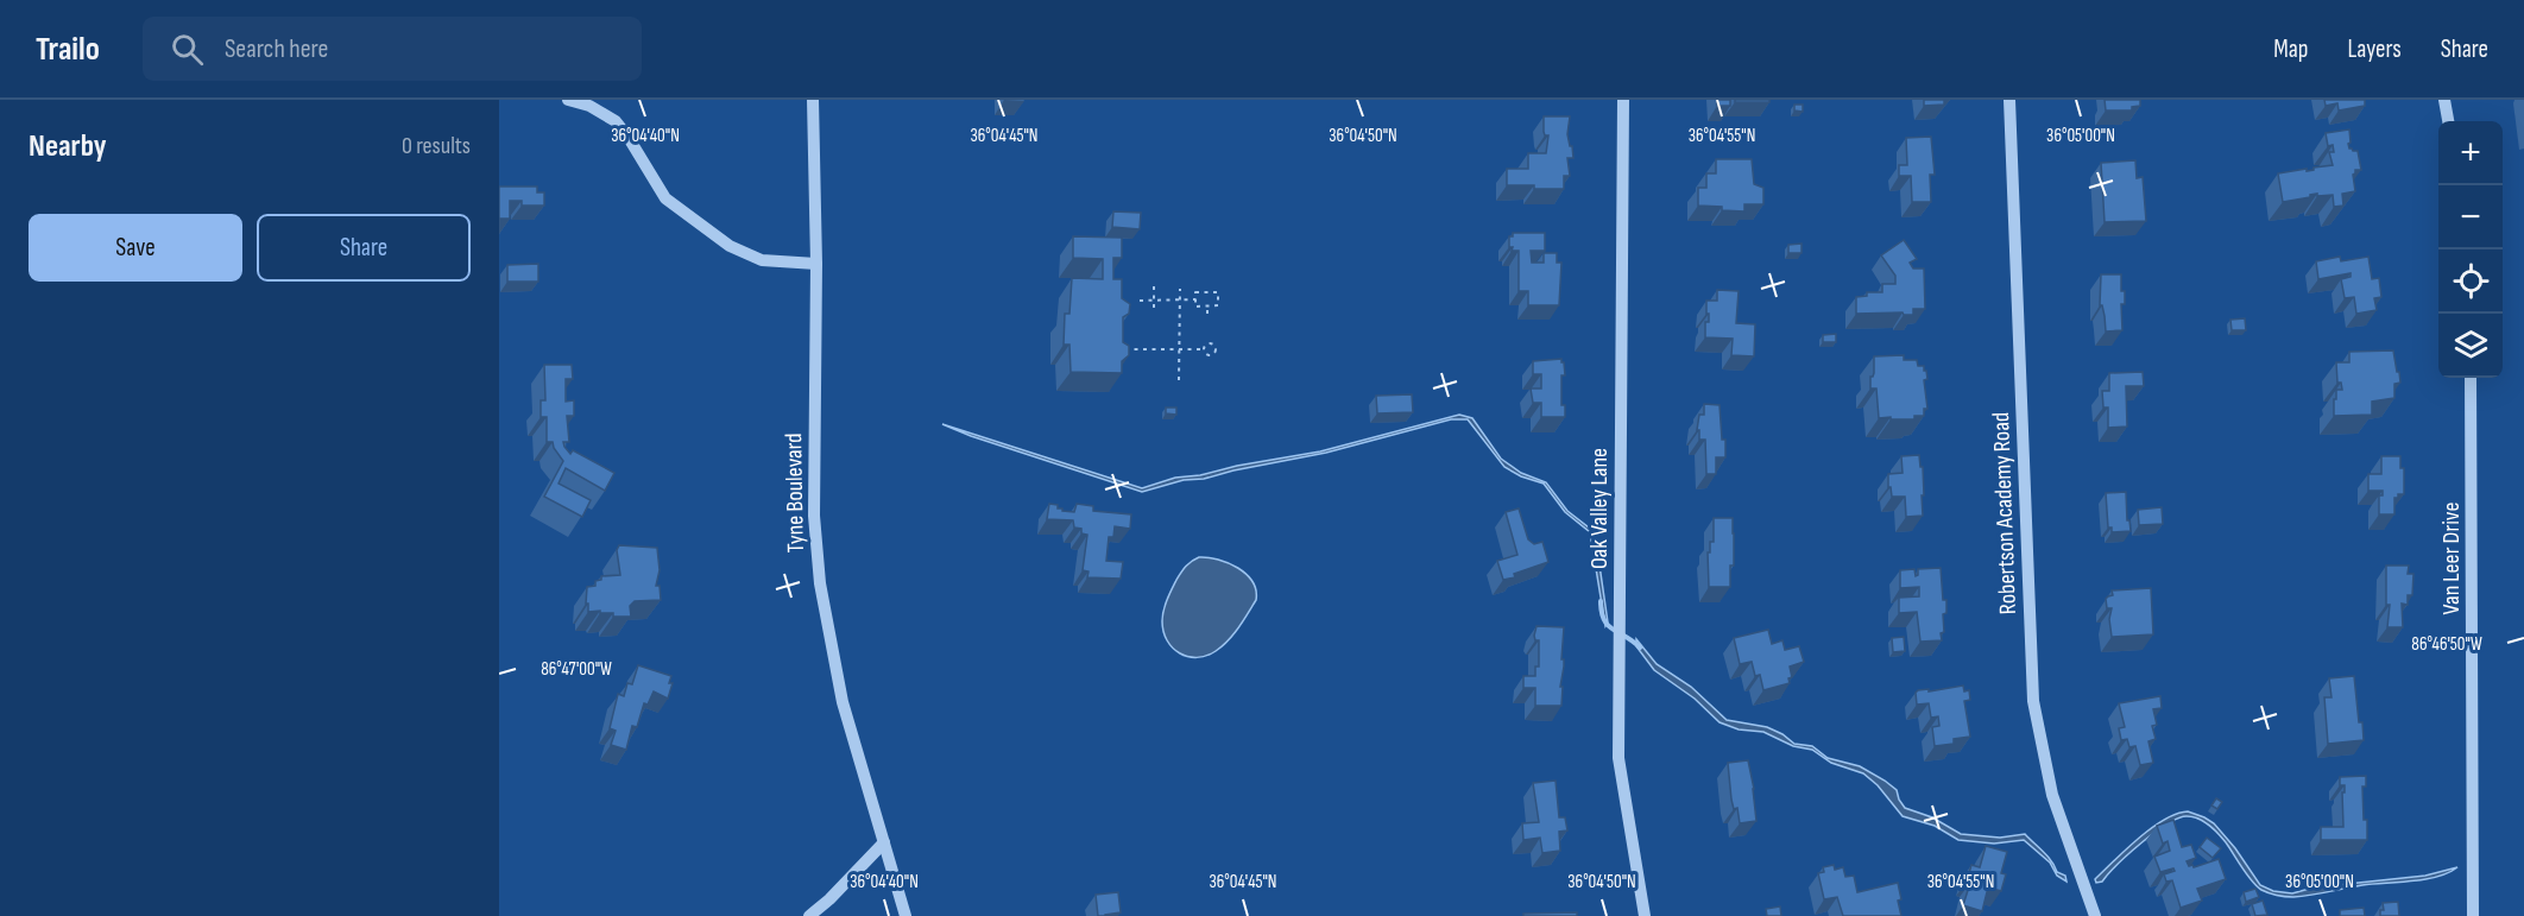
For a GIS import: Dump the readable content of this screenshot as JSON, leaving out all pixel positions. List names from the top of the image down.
{
  "streets": {
    "street": [
      "Tyne Boulevard",
      "Oak Valley Lane",
      "Robertson Academy Road",
      "Van Leer Drive"
    ]
  },
  "page": {
    "header": "Trailo",
    "search": "Search here",
    "nav": ["Map", "Layers", "Share"],
    "heading": ["Nearby", "0 results"],
    "map_buttons": ["+", "−"],
    "buttons": ["Save", "Share"]
  },
  "coordinates": [
    "36°04'40\"N",
    "36°04'45\"N",
    "36°04'50\"N",
    "36°04'55\"N",
    "36°05'00\"N",
    "86°46'50\"W",
    "86°47'00\"W"
  ]
}
